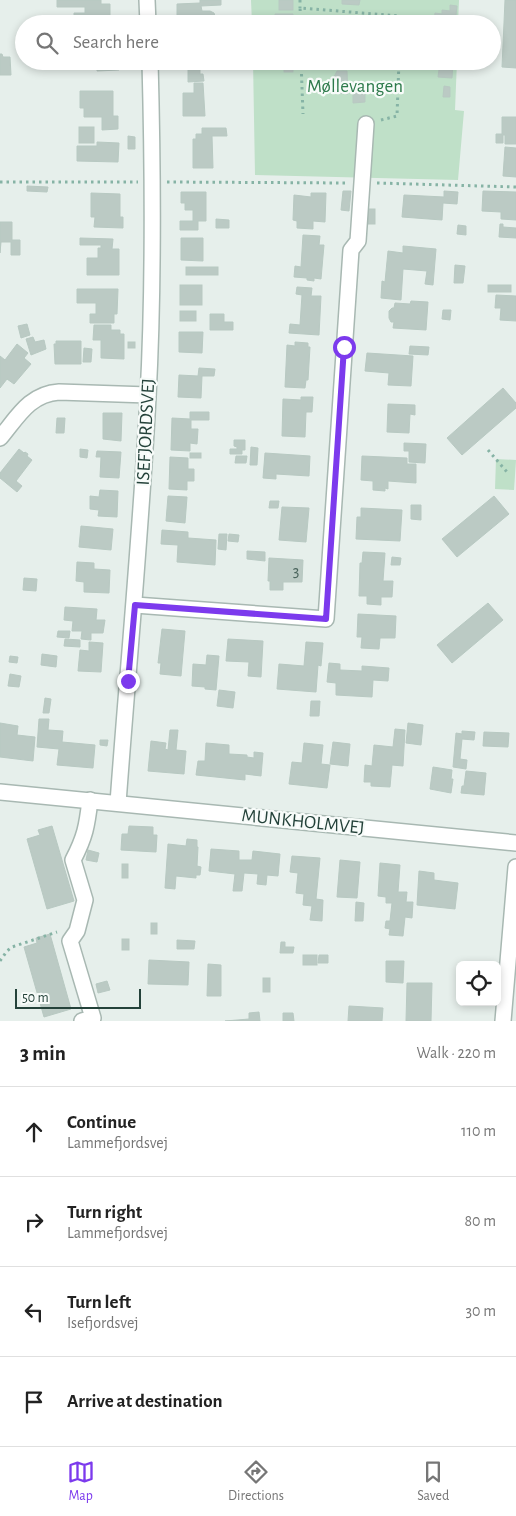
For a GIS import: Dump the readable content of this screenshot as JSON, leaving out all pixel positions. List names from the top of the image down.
{
  "streets": {
    "street": ["ISEFJORDSVEJ", "MUNKHOLMVEJ"]
  },
  "crossings": [
    ["ISEFJORDSVEJ", "MUNKHOLMVEJ"]
  ],
  "parks": ["Møllevangen"],
  "house_numbers": ["3"],
  "scale_bar": "50 m",
  "page": {
    "search": "Search here",
    "scale": "50 m",
    "heading": ["3 min", "Walk · 220 m"],
    "list": [
      ["Continue", "Lammefjordsvej", "110 m"],
      ["Turn right", "Lammefjordsvej", "80 m"],
      ["Turn left", "Isefjordsvej", "30 m"],
      "Arrive at destination"
    ],
    "nav": ["Map", "Directions", "Saved"]
  }
}
